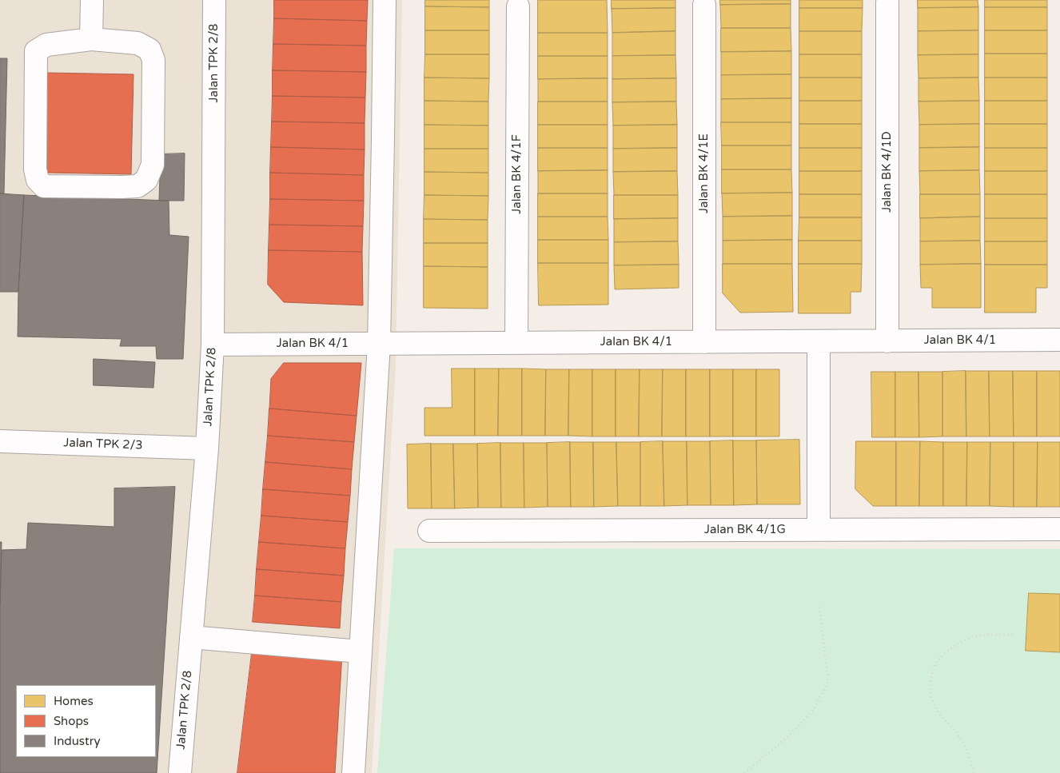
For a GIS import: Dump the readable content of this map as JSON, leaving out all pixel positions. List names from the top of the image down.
{
  "streets": {
    "street": [
      "Jalan TPK 2/8",
      "Jalan BK 4/1D",
      "Jalan BK 4/1E",
      "Jalan BK 4/1F",
      "Jalan BK 4/1",
      "Jalan TPK 2/3",
      "Jalan BK 4/1G"
    ]
  },
  "crossings": [
    ["Jalan TPK 2/8", "Jalan BK 4/1"],
    ["Jalan TPK 2/8", "Jalan TPK 2/3"],
    ["Jalan BK 4/1D", "Jalan BK 4/1"],
    ["Jalan BK 4/1E", "Jalan BK 4/1"],
    ["Jalan BK 4/1F", "Jalan BK 4/1"]
  ],
  "legend": ["Homes", "Shops", "Industry"]
}
